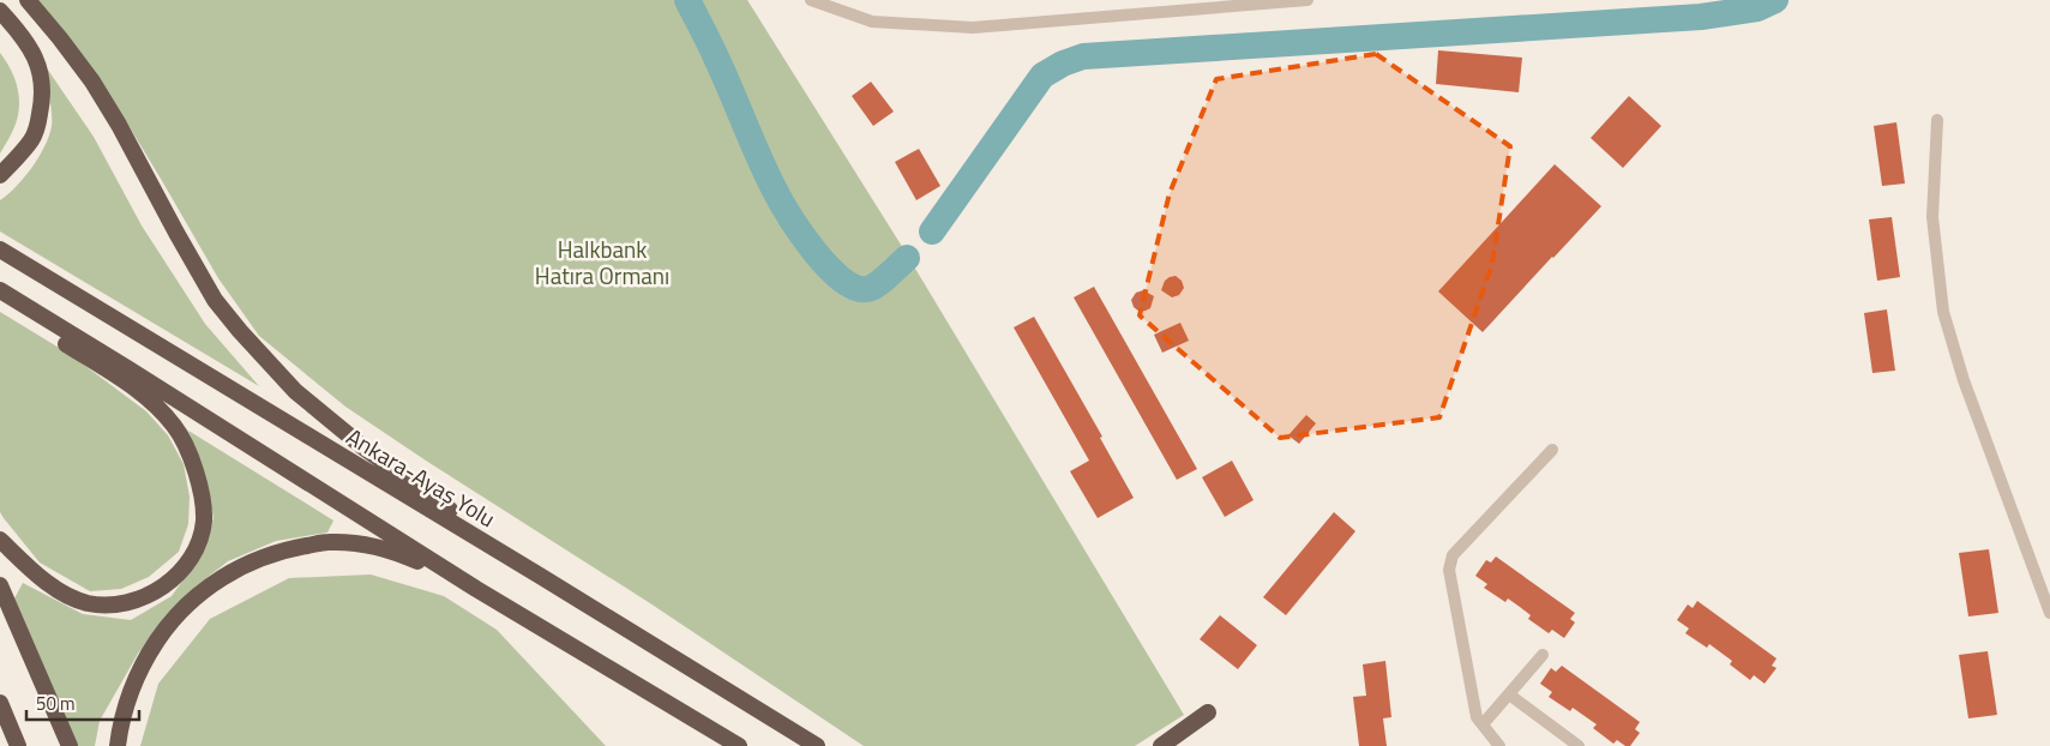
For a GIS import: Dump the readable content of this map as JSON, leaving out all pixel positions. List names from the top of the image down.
{
  "streets": {
    "highway": ["Ankara-Ayaş Yolu"]
  },
  "parks": ["Halkbank Hatıra Ormanı"],
  "scale_bar": "50 m"
}
